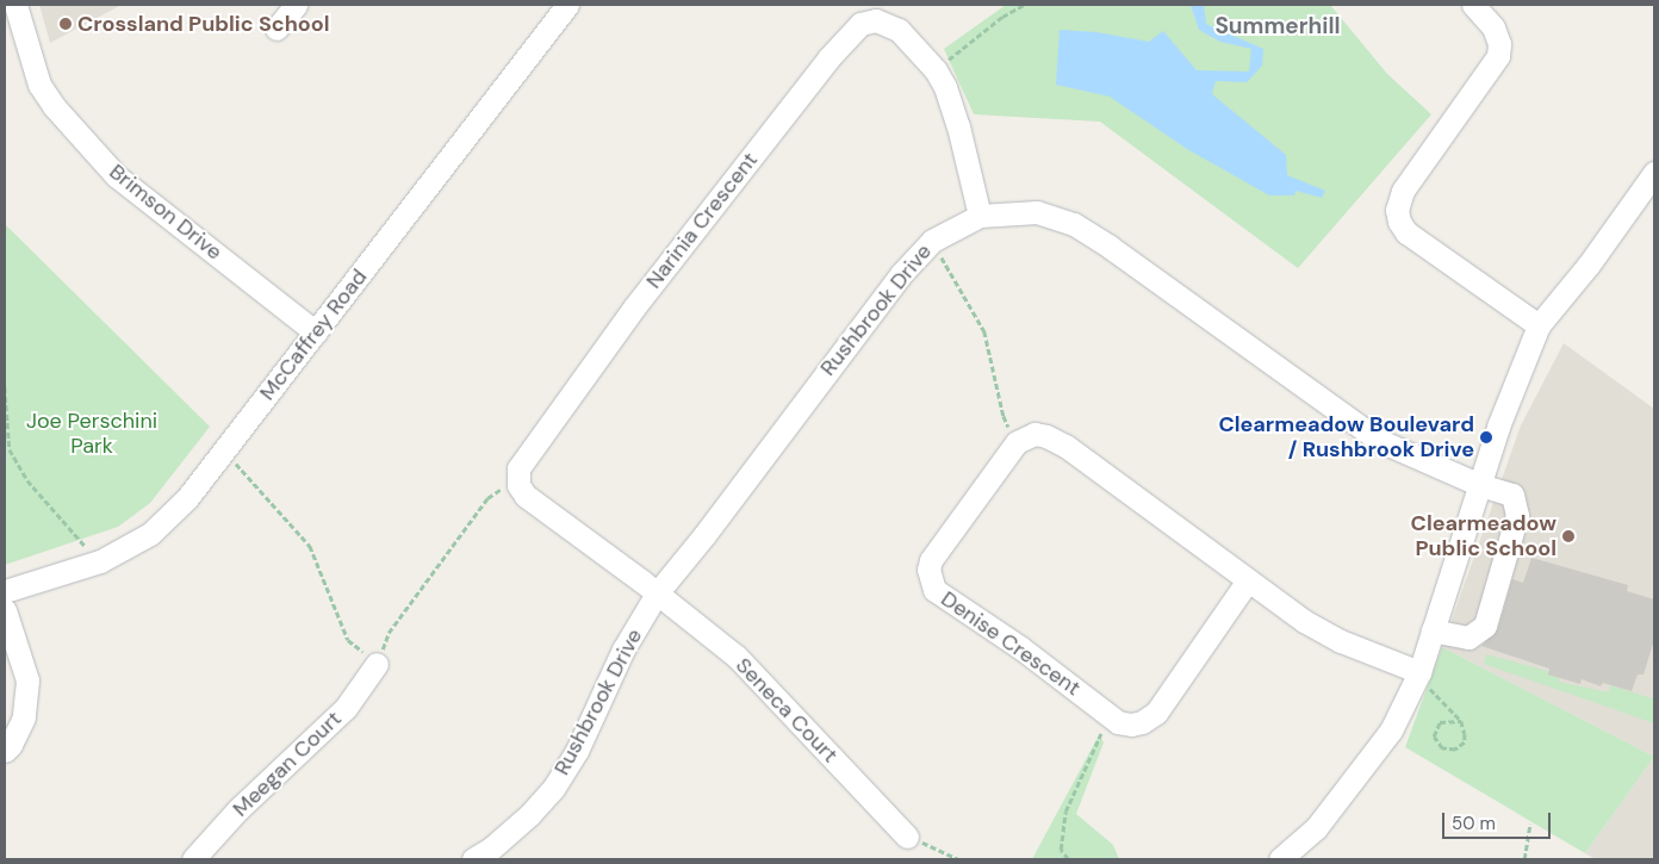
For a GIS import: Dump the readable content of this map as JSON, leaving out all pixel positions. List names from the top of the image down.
{
  "streets": {
    "street": [
      "Brimson Drive",
      "Narinia Crescent",
      "Rushbrook Drive",
      "McCaffrey Road",
      "Denise Crescent",
      "Seneca Court",
      "Meegan Court"
    ]
  },
  "crossings": [
    ["Brimson Drive", "McCaffrey Road"],
    ["Narinia Crescent", "Rushbrook Drive"],
    ["Rushbrook Drive", "Seneca Court"]
  ],
  "districts": ["Summerhill"],
  "parks": ["Joe Perschini Park"],
  "places": ["Crossland Public School", "Clearmeadow Boulevard / Rushbrook Drive", "Clearmeadow Public School"],
  "scale_bar": "50 m"
}
